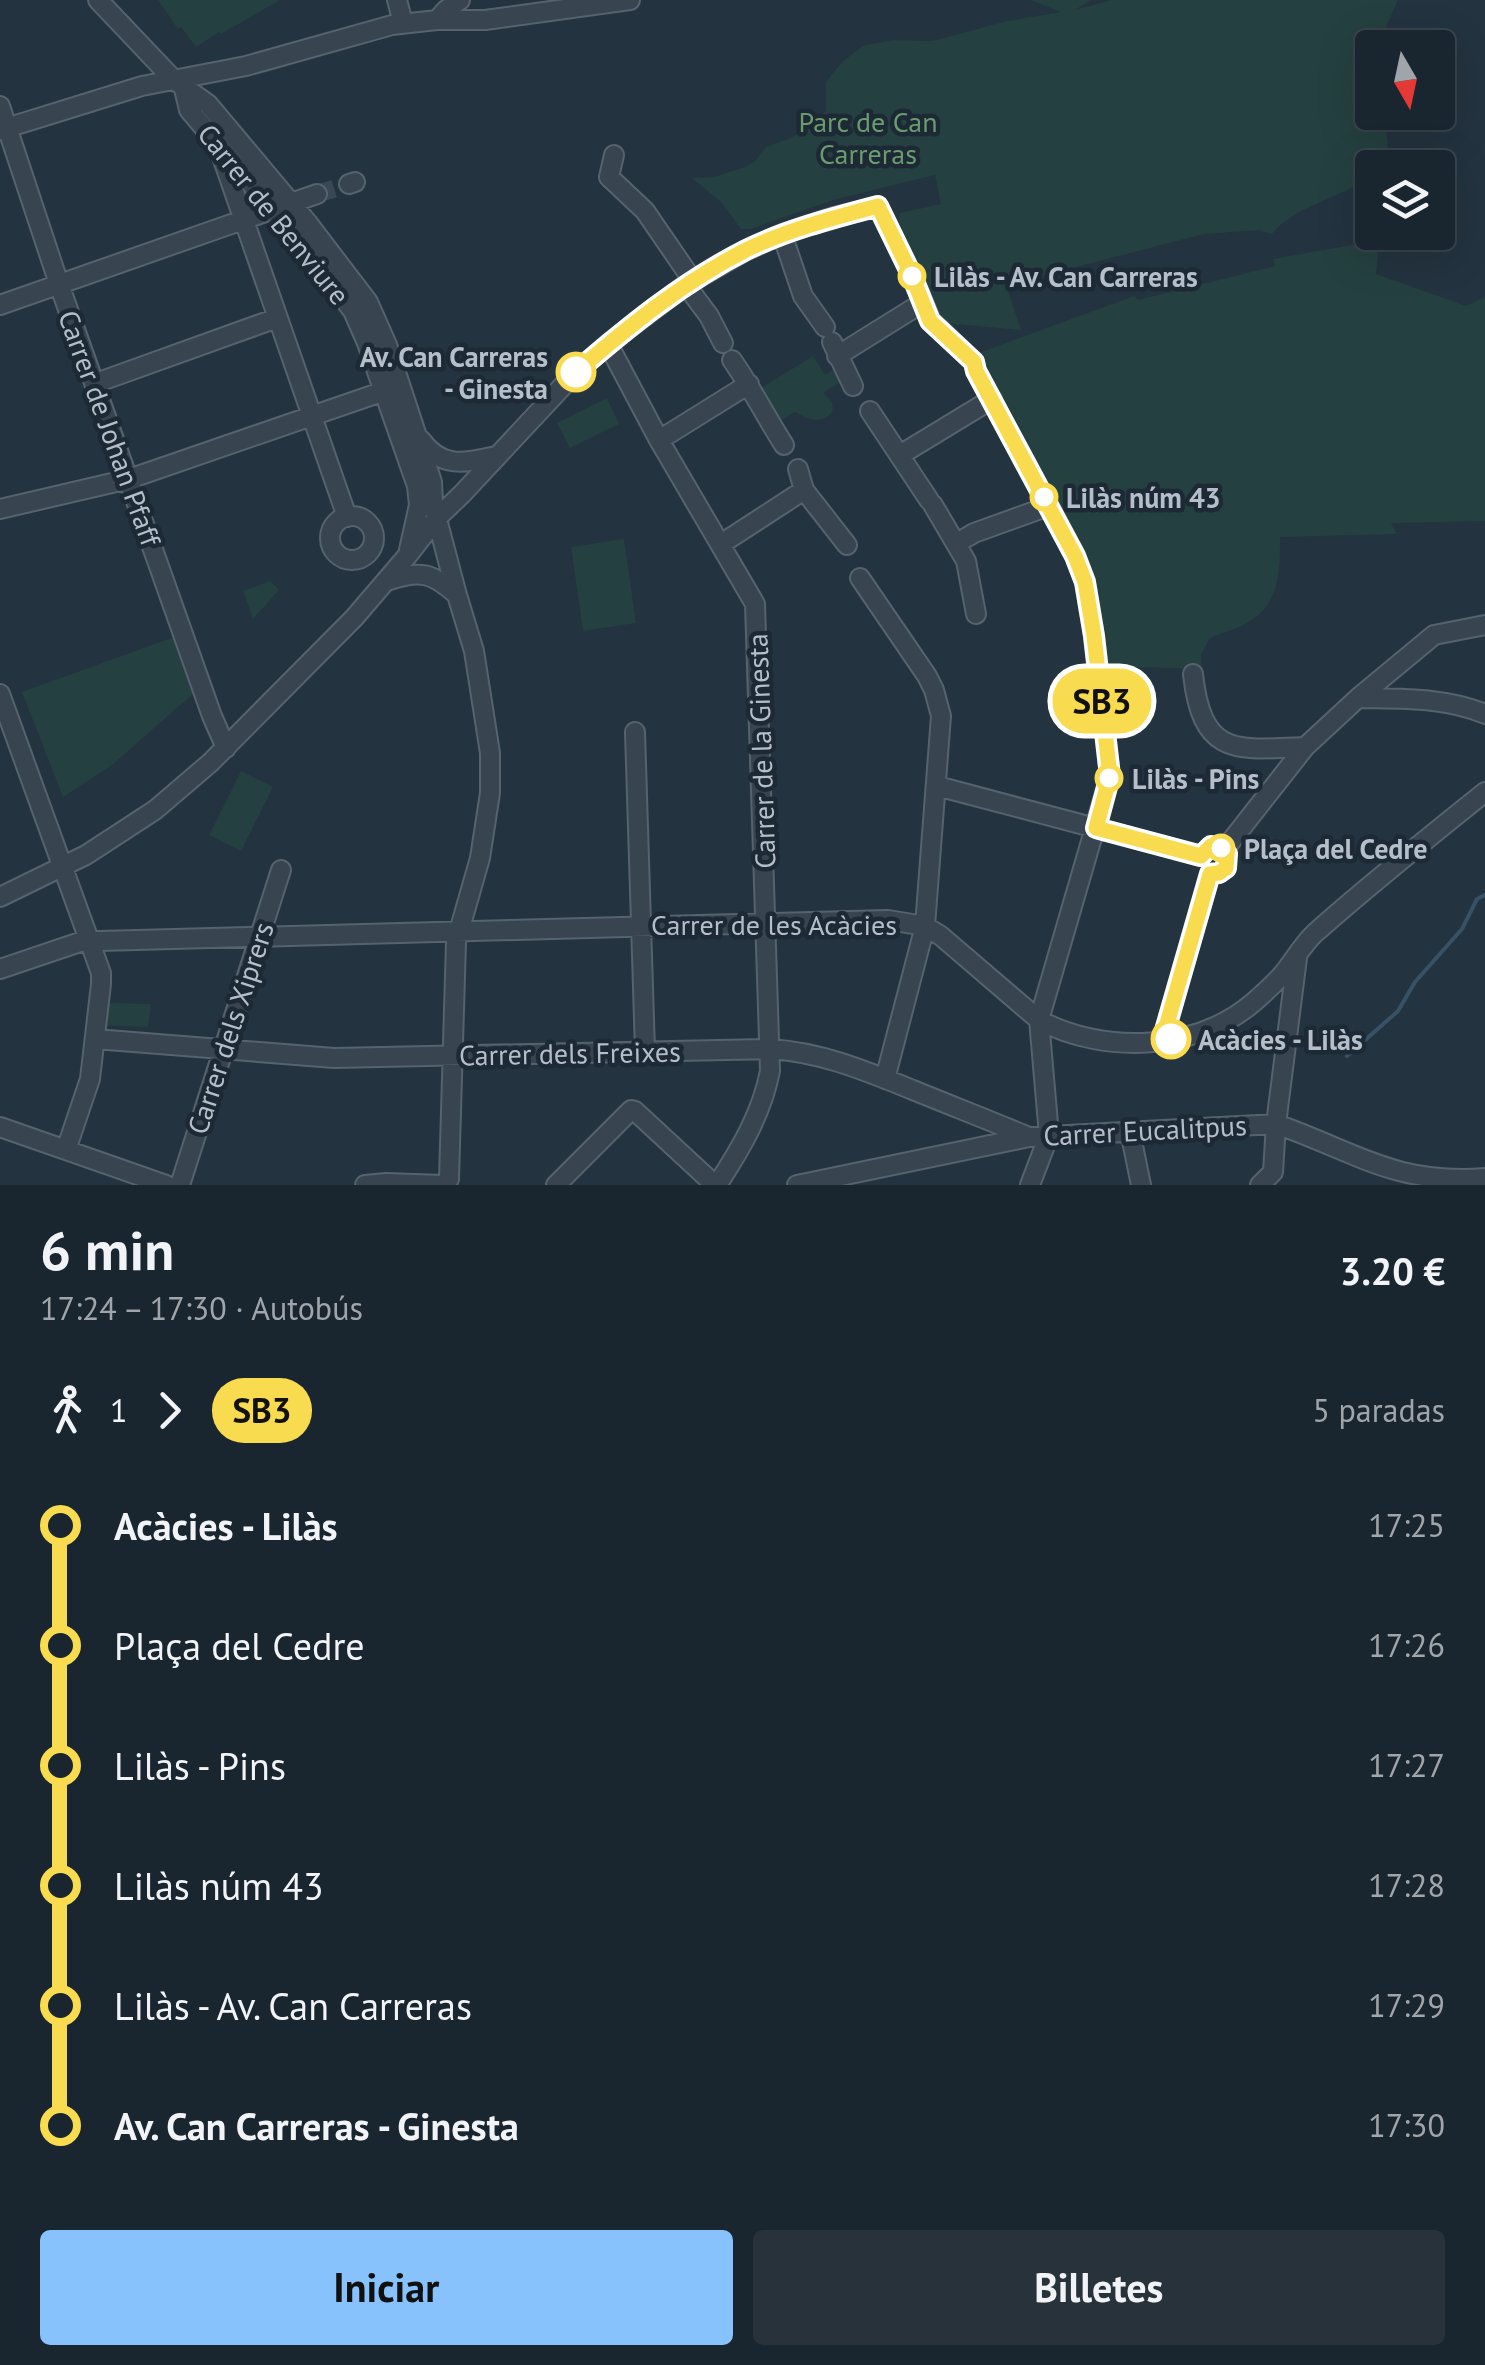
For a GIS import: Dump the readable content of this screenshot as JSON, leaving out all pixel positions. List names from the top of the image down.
{
  "streets": {
    "street": [
      "Carrer de Benviure",
      "Carrer de Johan Pfaff",
      "Carrer de la Ginesta",
      "Carrer de les Acàcies",
      "Carrer dels Xiprers",
      "Carrer dels Freixes",
      "Carrer Eucalitpus"
    ]
  },
  "crossings": [
    ["Carrer de la Ginesta", "Carrer de les Acàcies"],
    ["Carrer de la Ginesta", "Carrer dels Freixes"],
    ["Carrer de les Acàcies", "Carrer dels Xiprers"],
    ["Carrer dels Xiprers", "Carrer dels Freixes"],
    ["Carrer dels Freixes", "Carrer Eucalitpus"]
  ],
  "parks": ["Parc de Can Carreras"],
  "places": [
    "Lilàs - Av. Can Carreras",
    "Av. Can Carreras - Ginesta",
    "Lilàs núm 43",
    "Lilàs - Pins",
    "Plaça del Cedre",
    "Acàcies - Lilàs"
  ],
  "lines": ["bus line SB3"],
  "north": "bottom",
  "page": {
    "on_map": "SB3",
    "heading": ["6 min", "17:24 – 17:30 · Autobús", "3.20 €"],
    "legs": ["1", "SB3", "5 paradas"],
    "list": [
      {
        "name": "Acàcies - Lilàs",
        "value": "17:25"
      },
      {
        "name": "Plaça del Cedre",
        "value": "17:26"
      },
      {
        "name": "Lilàs - Pins",
        "value": "17:27"
      },
      {
        "name": "Lilàs núm 43",
        "value": "17:28"
      },
      {
        "name": "Lilàs - Av. Can Carreras",
        "value": "17:29"
      },
      {
        "name": "Av. Can Carreras - Ginesta",
        "value": "17:30"
      }
    ],
    "buttons": ["Iniciar", "Billetes"]
  }
}
